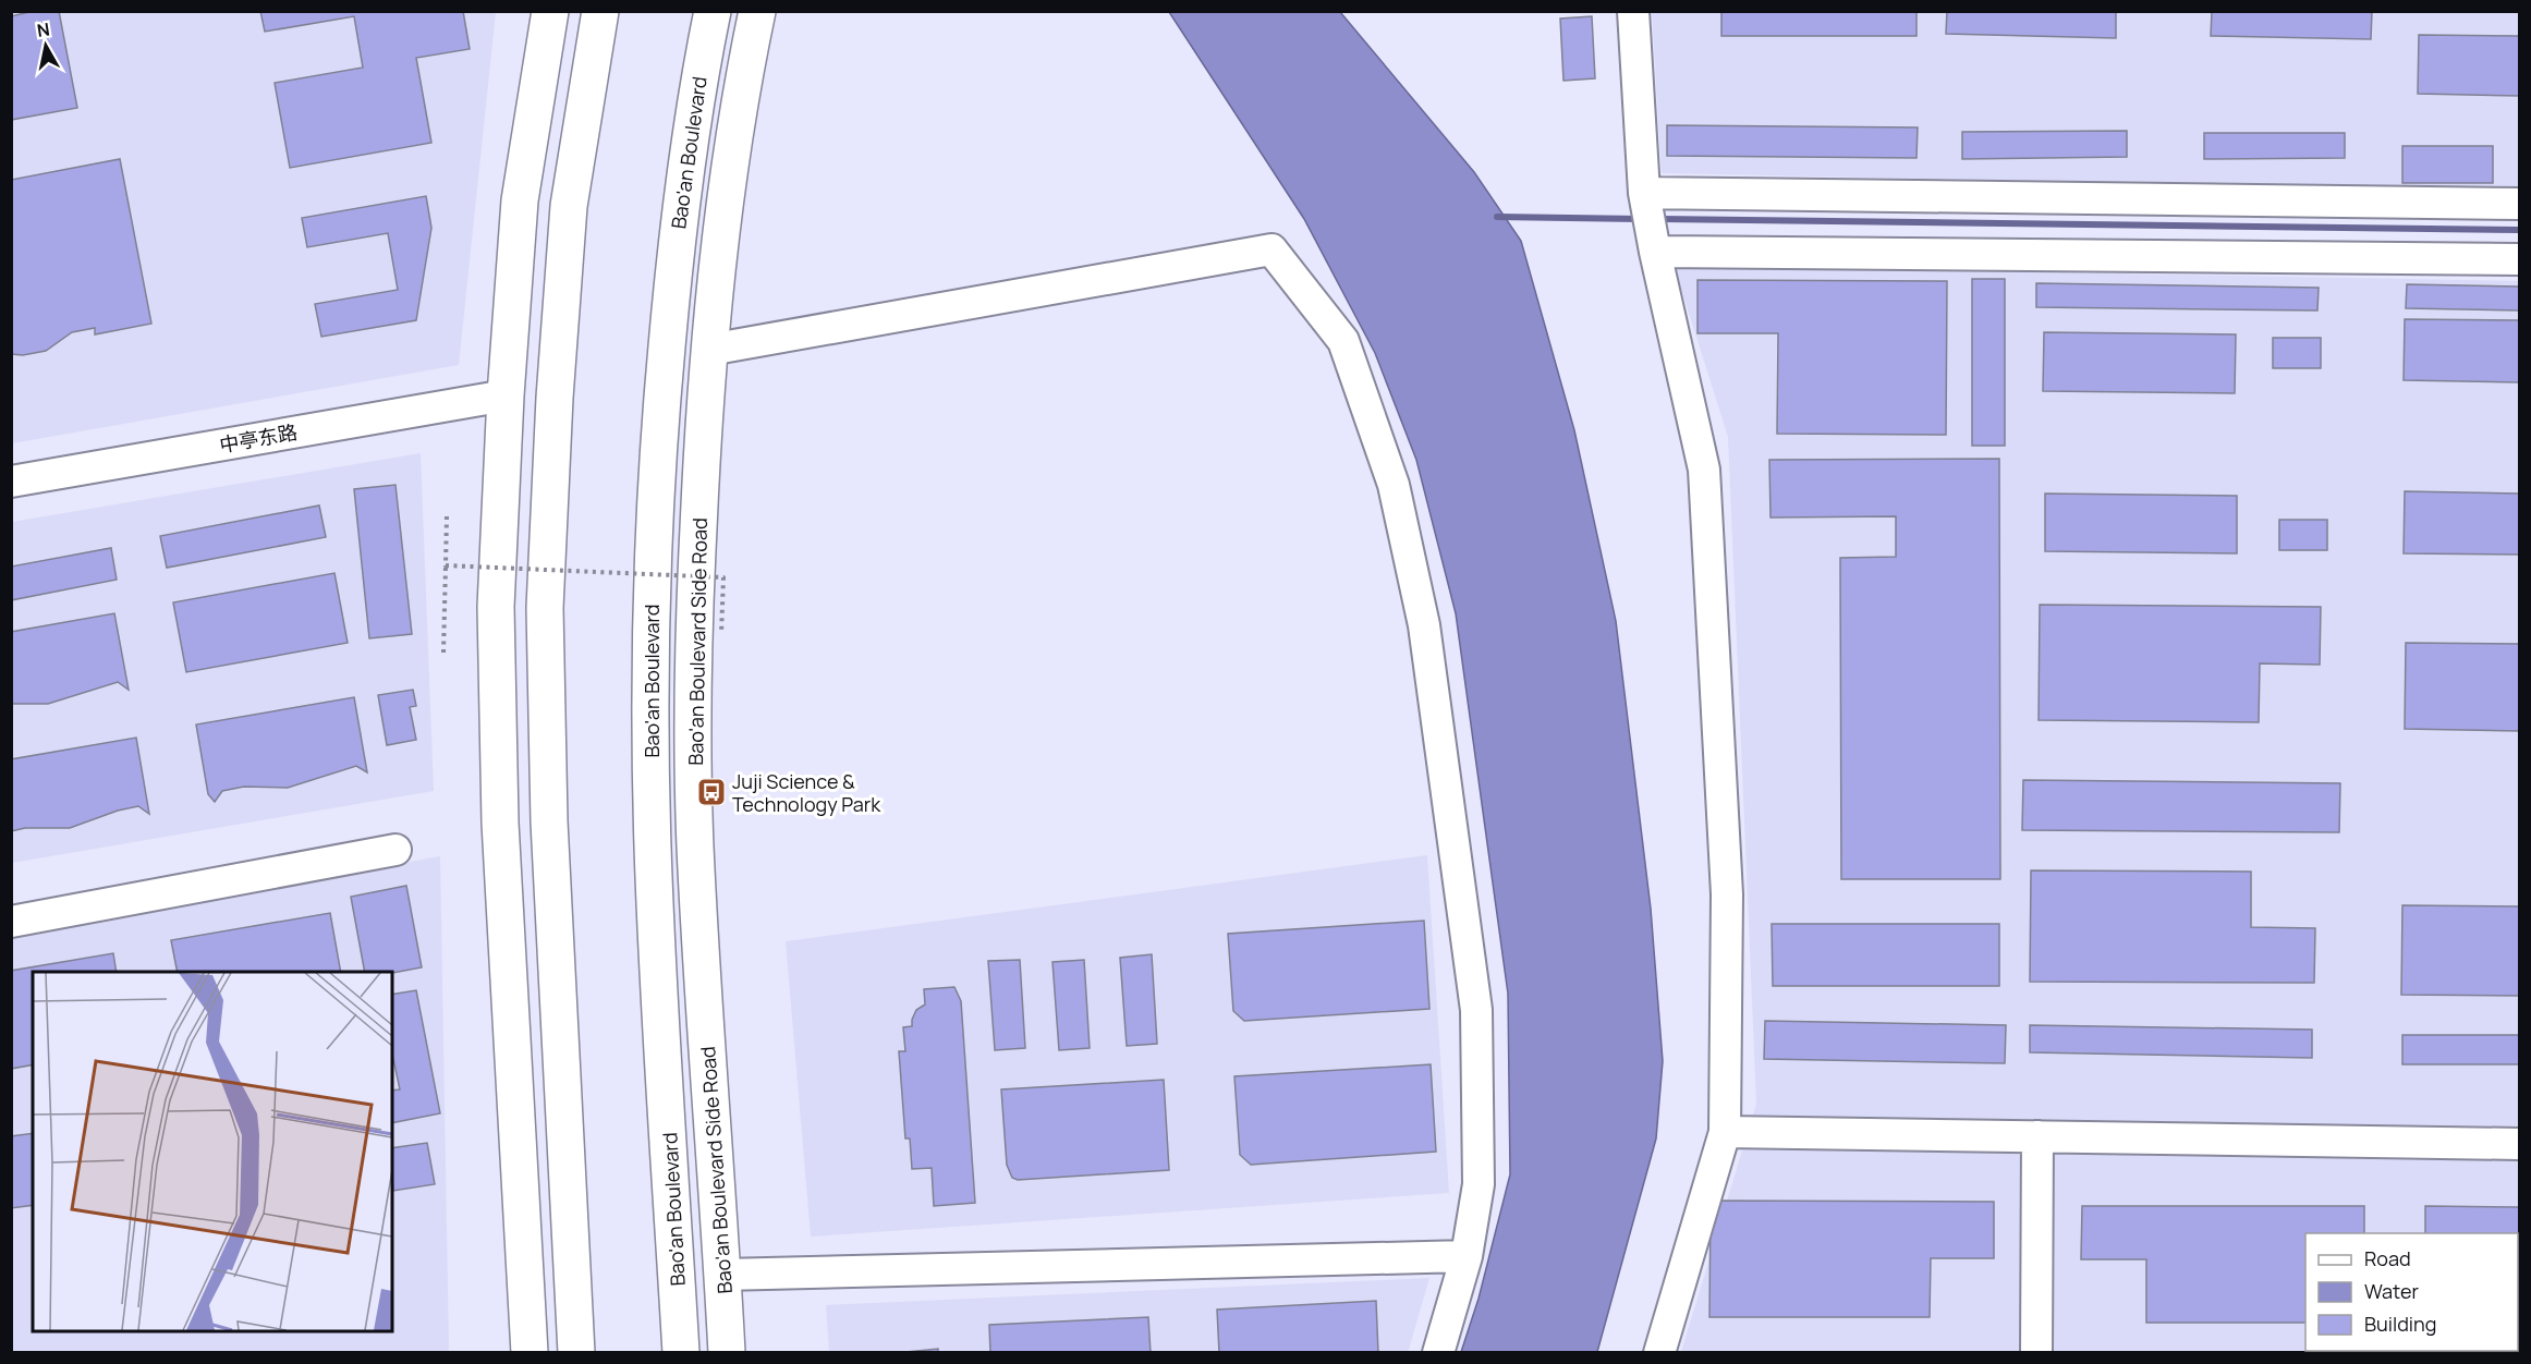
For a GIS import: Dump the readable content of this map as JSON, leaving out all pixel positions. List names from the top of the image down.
{
  "streets": {
    "main road": ["Bao'an Boulevard", "Bao'an Boulevard Side Road"],
    "street": ["中亭东路"]
  },
  "places": {
    "bus stop": ["Juji Science & Technology Park"]
  },
  "legend": ["Road", "Water", "Building"],
  "north": "top"
}
